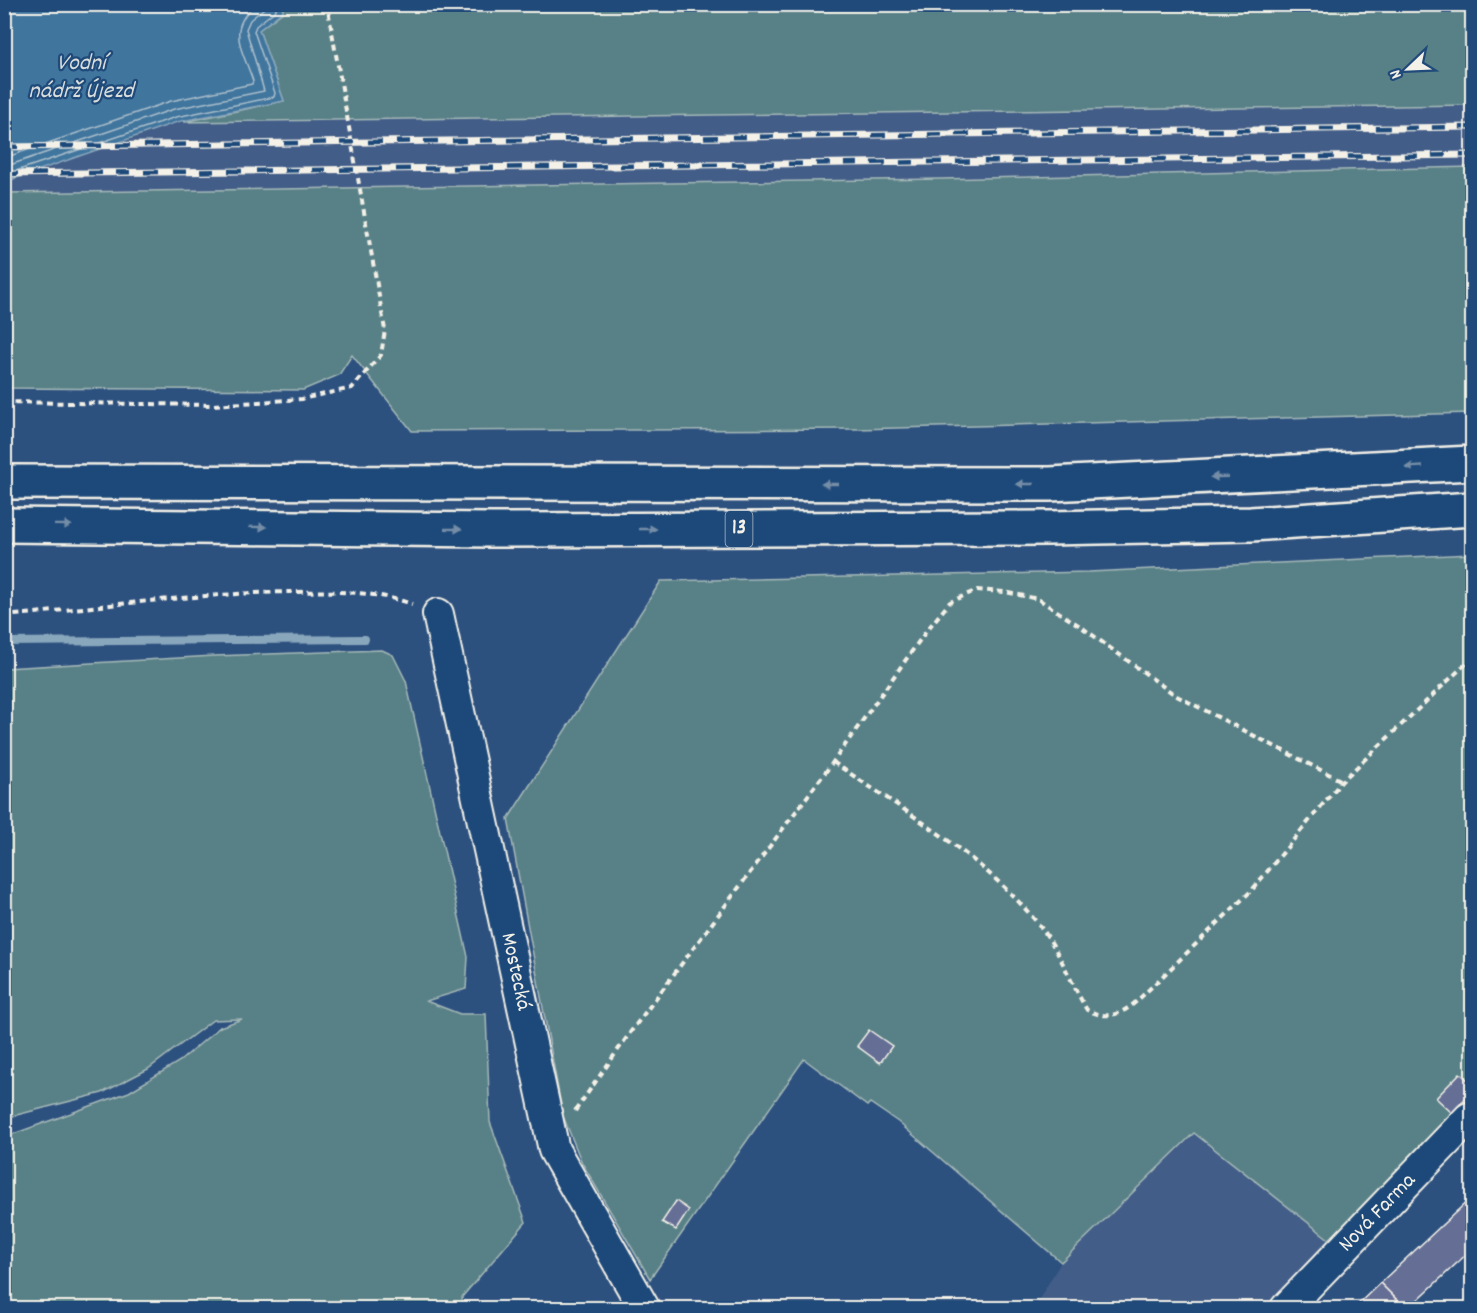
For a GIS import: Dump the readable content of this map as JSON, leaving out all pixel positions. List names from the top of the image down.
{
  "streets": {
    "highway": ["13"],
    "street": ["Mostecká", "Nová Farma"]
  },
  "water": ["Vodní nádrž Újezd"],
  "north": "bottom left"
}
